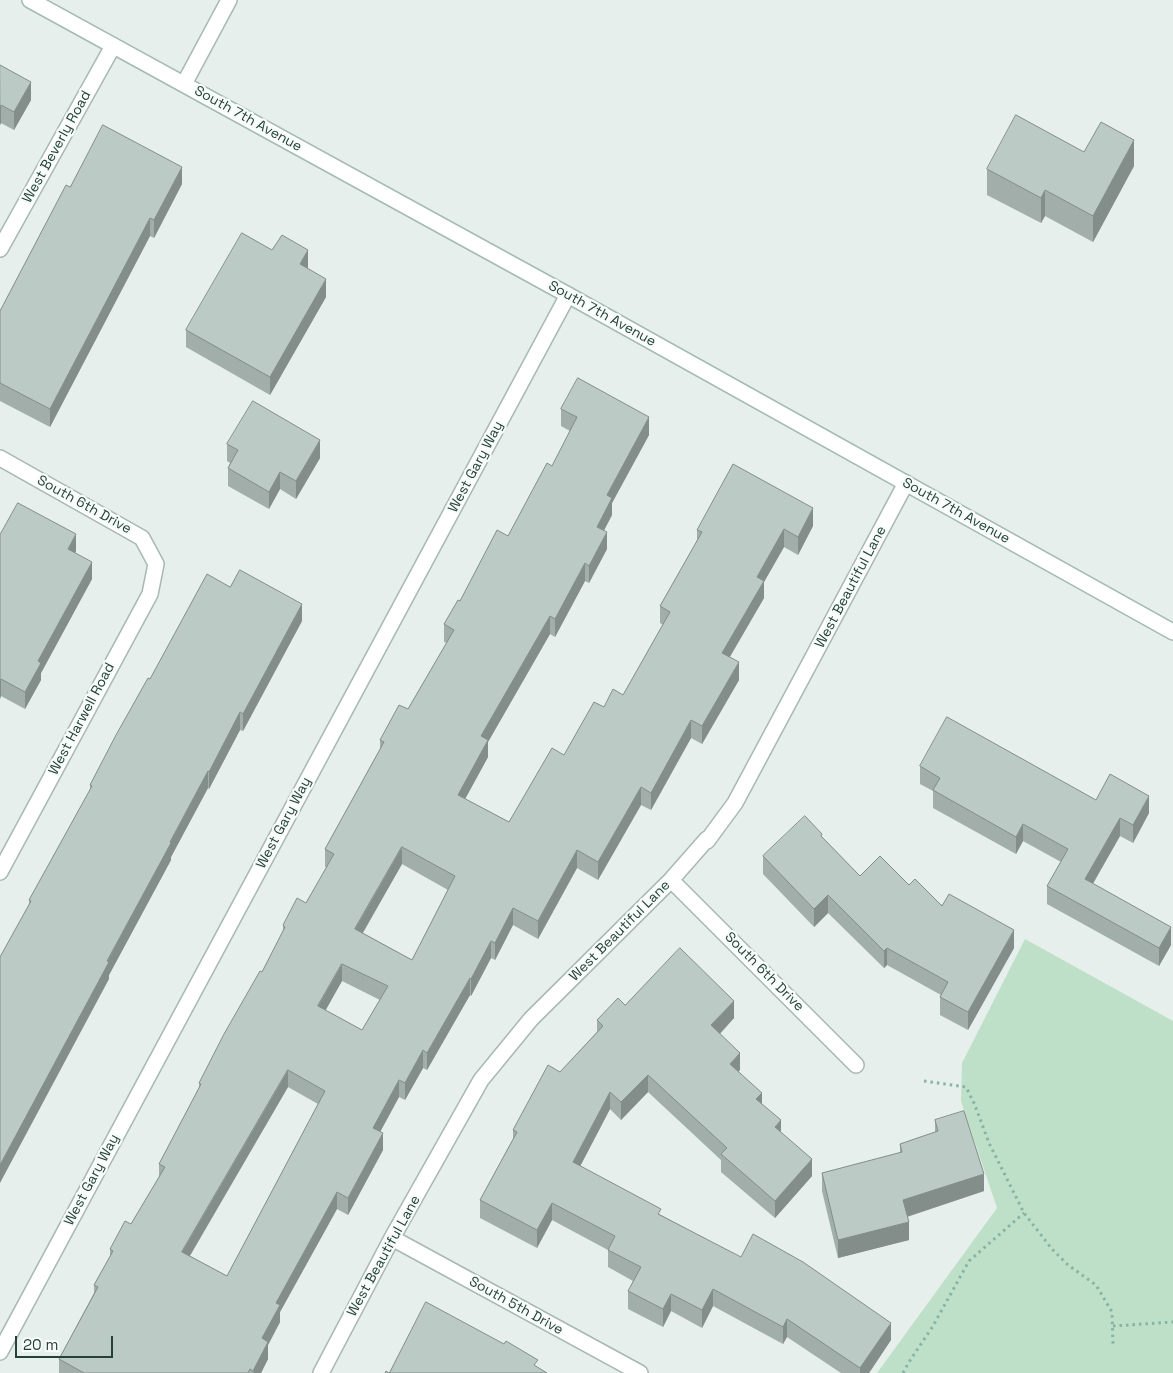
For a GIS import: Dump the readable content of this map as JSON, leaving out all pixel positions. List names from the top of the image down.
{
  "streets": {
    "street": [
      "South 7th Avenue",
      "West Beverly Road",
      "West Gary Way",
      "South 6th Drive",
      "West Beautiful Lane",
      "West Harwell Road",
      "South 5th Drive"
    ]
  },
  "crossings": [
    ["South 7th Avenue", "West Beverly Road"],
    ["South 7th Avenue", "West Gary Way"],
    ["South 7th Avenue", "West Beautiful Lane"],
    ["South 6th Drive", "West Beautiful Lane"],
    ["South 6th Drive", "West Harwell Road"],
    ["West Beautiful Lane", "South 5th Drive"]
  ],
  "scale_bar": "20 m"
}
